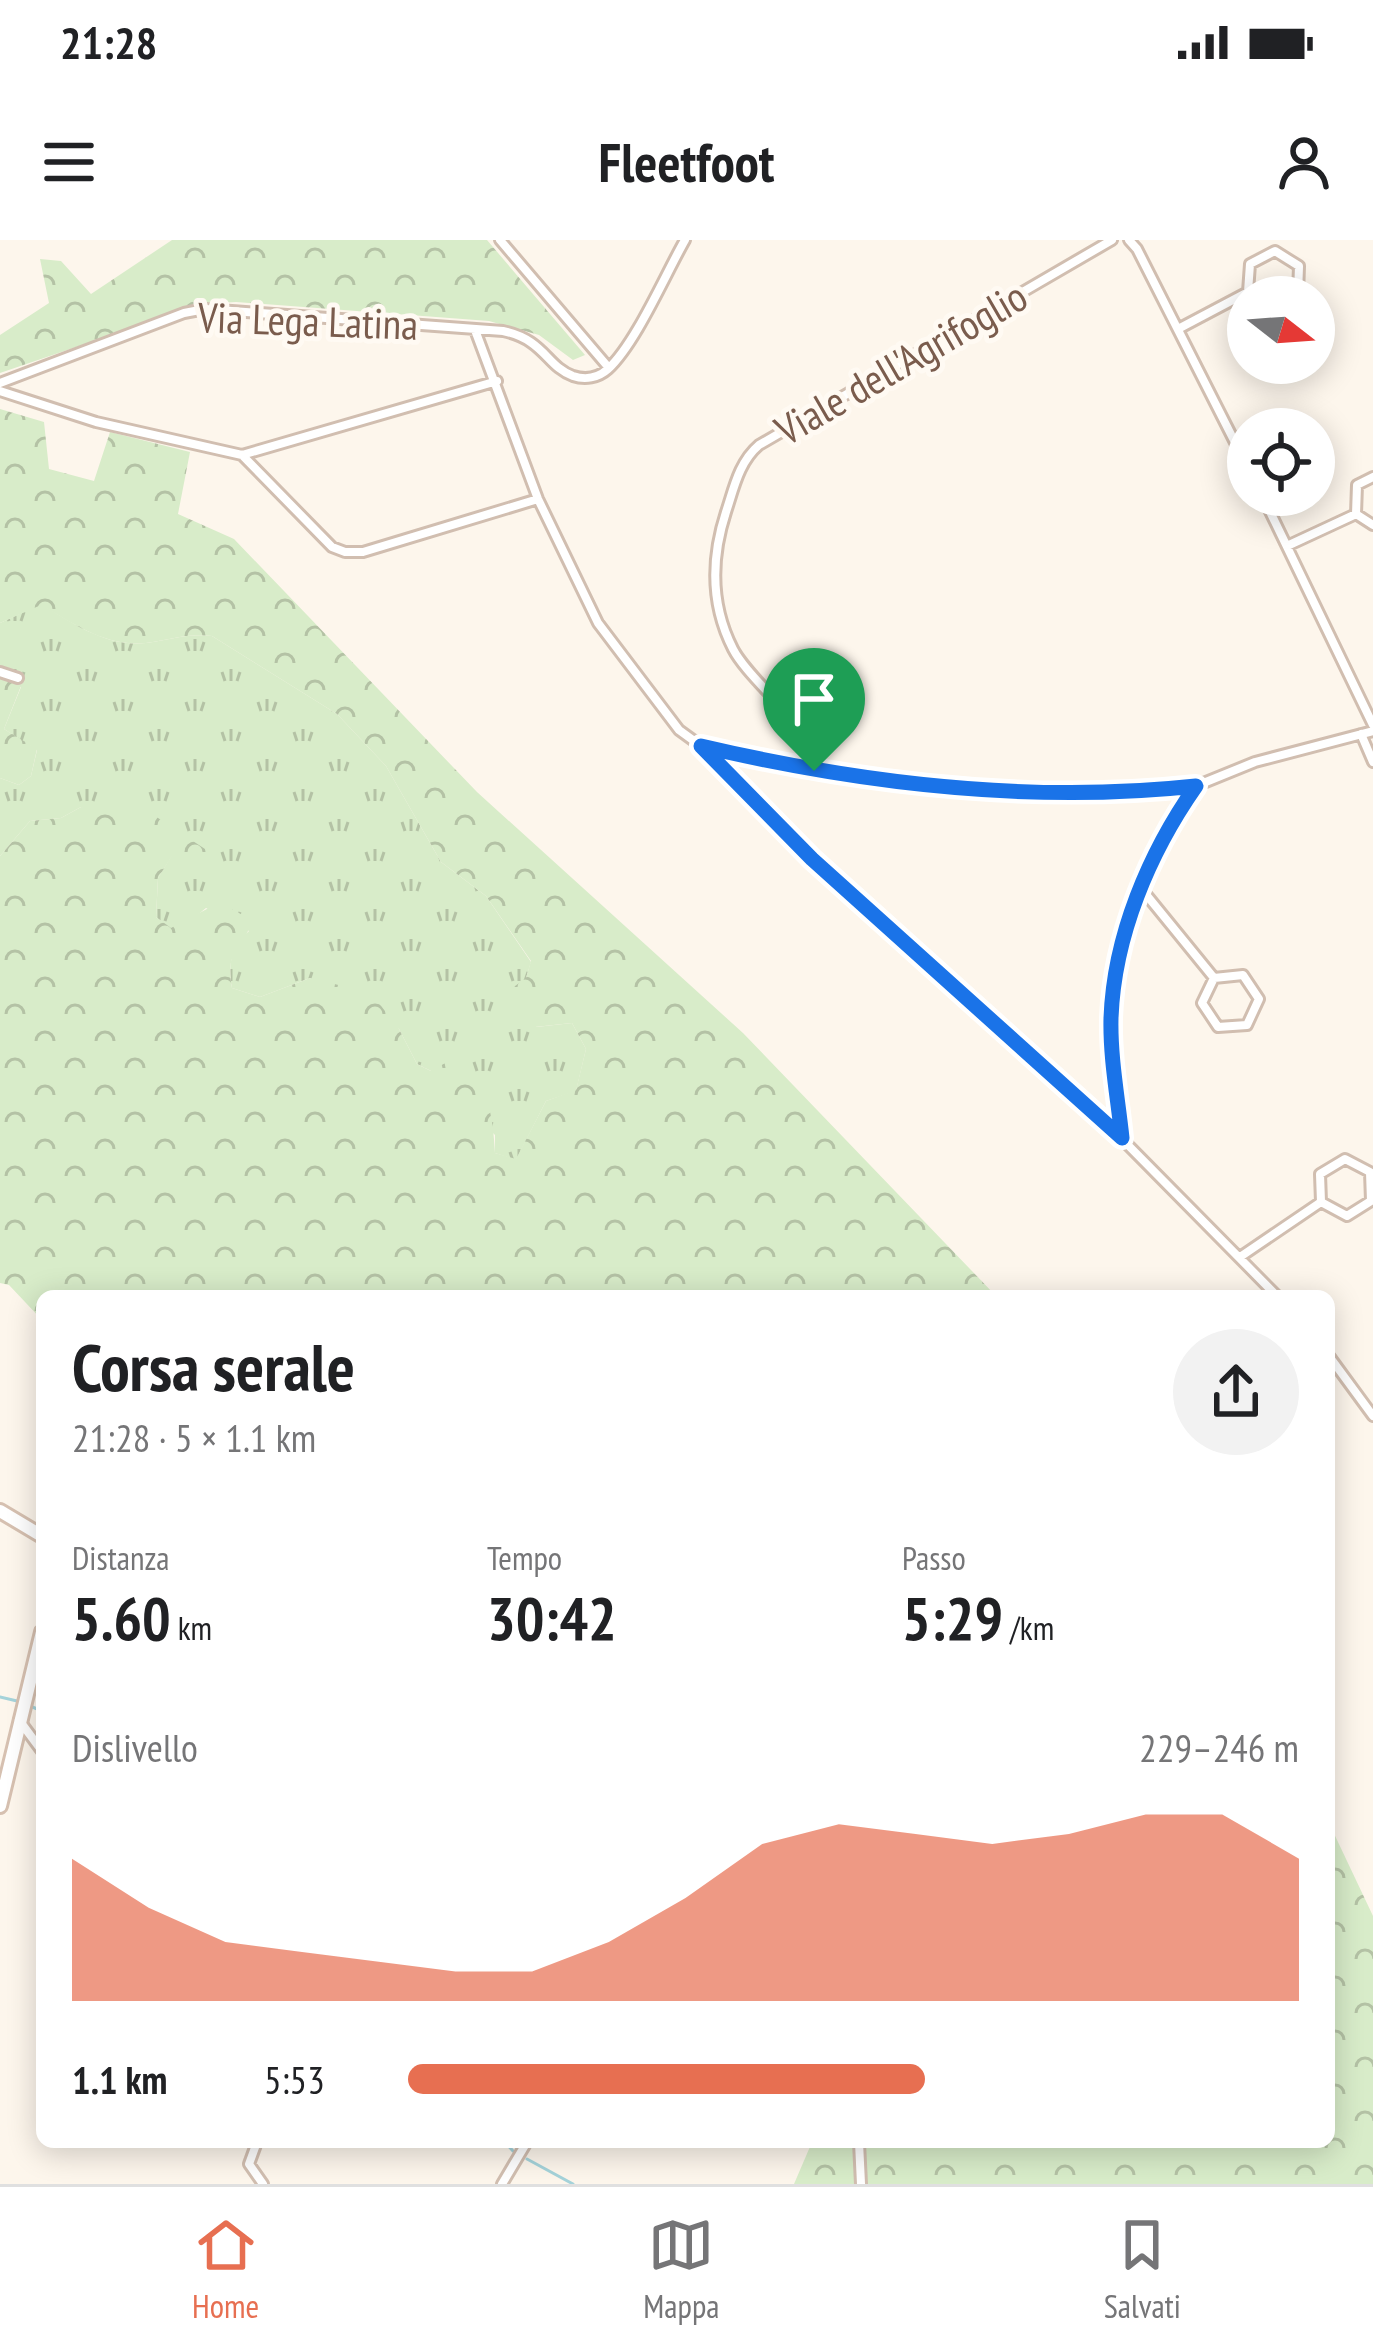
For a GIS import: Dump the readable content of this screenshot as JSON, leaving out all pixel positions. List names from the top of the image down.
{
  "streets": {
    "street": ["Via Lega Latina", "Viale dell'Agrifoglio"]
  },
  "north": "right",
  "page": {
    "status": "21:28",
    "header": "Fleetfoot",
    "heading": ["Corsa serale", "21:28 · 5 × 1.1 km"],
    "stats": [
      ["Distanza", "5.60 km"],
      ["Tempo", "30:42"],
      ["Passo", "5:29 /km"]
    ],
    "chart": ["Dislivello", "229–246 m"],
    "list": [
      {
        "name": "1.1 km",
        "note": "5:53"
      }
    ],
    "tabs": ["Home", "Mappa", "Salvati"]
  }
}
